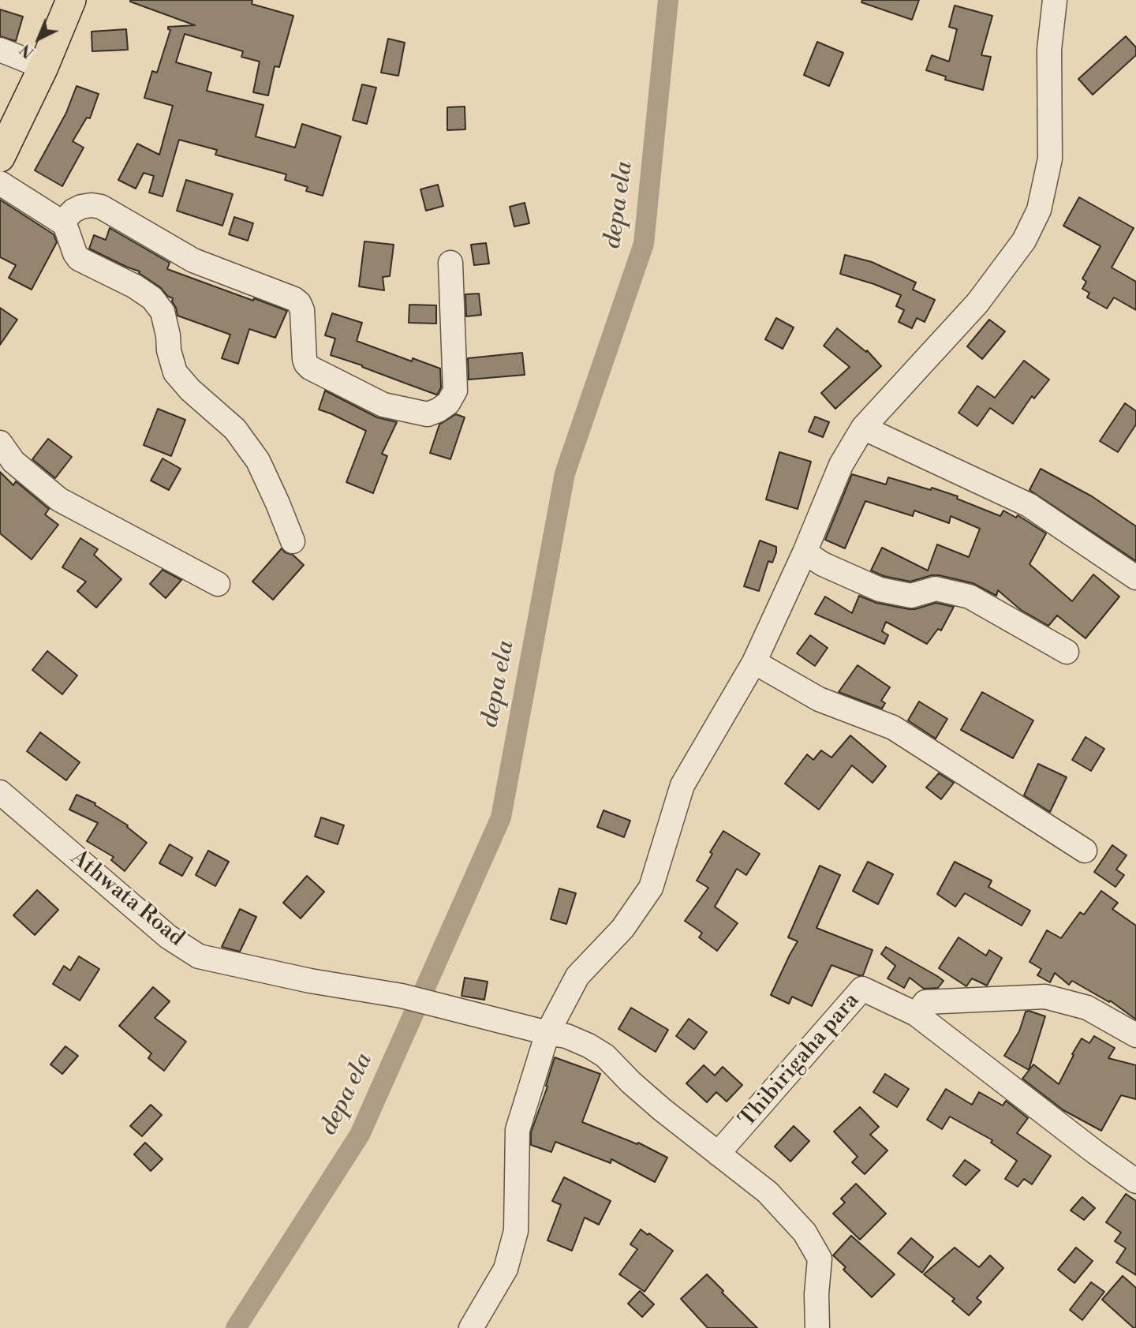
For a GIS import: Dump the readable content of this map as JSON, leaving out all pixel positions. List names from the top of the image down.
{
  "streets": {
    "street": ["Athwata Road", "Thibirigaha para"]
  },
  "crossings": [
    ["Athwata Road", "Thibirigaha para"]
  ],
  "water": ["depa ela"],
  "north": "bottom left"
}
